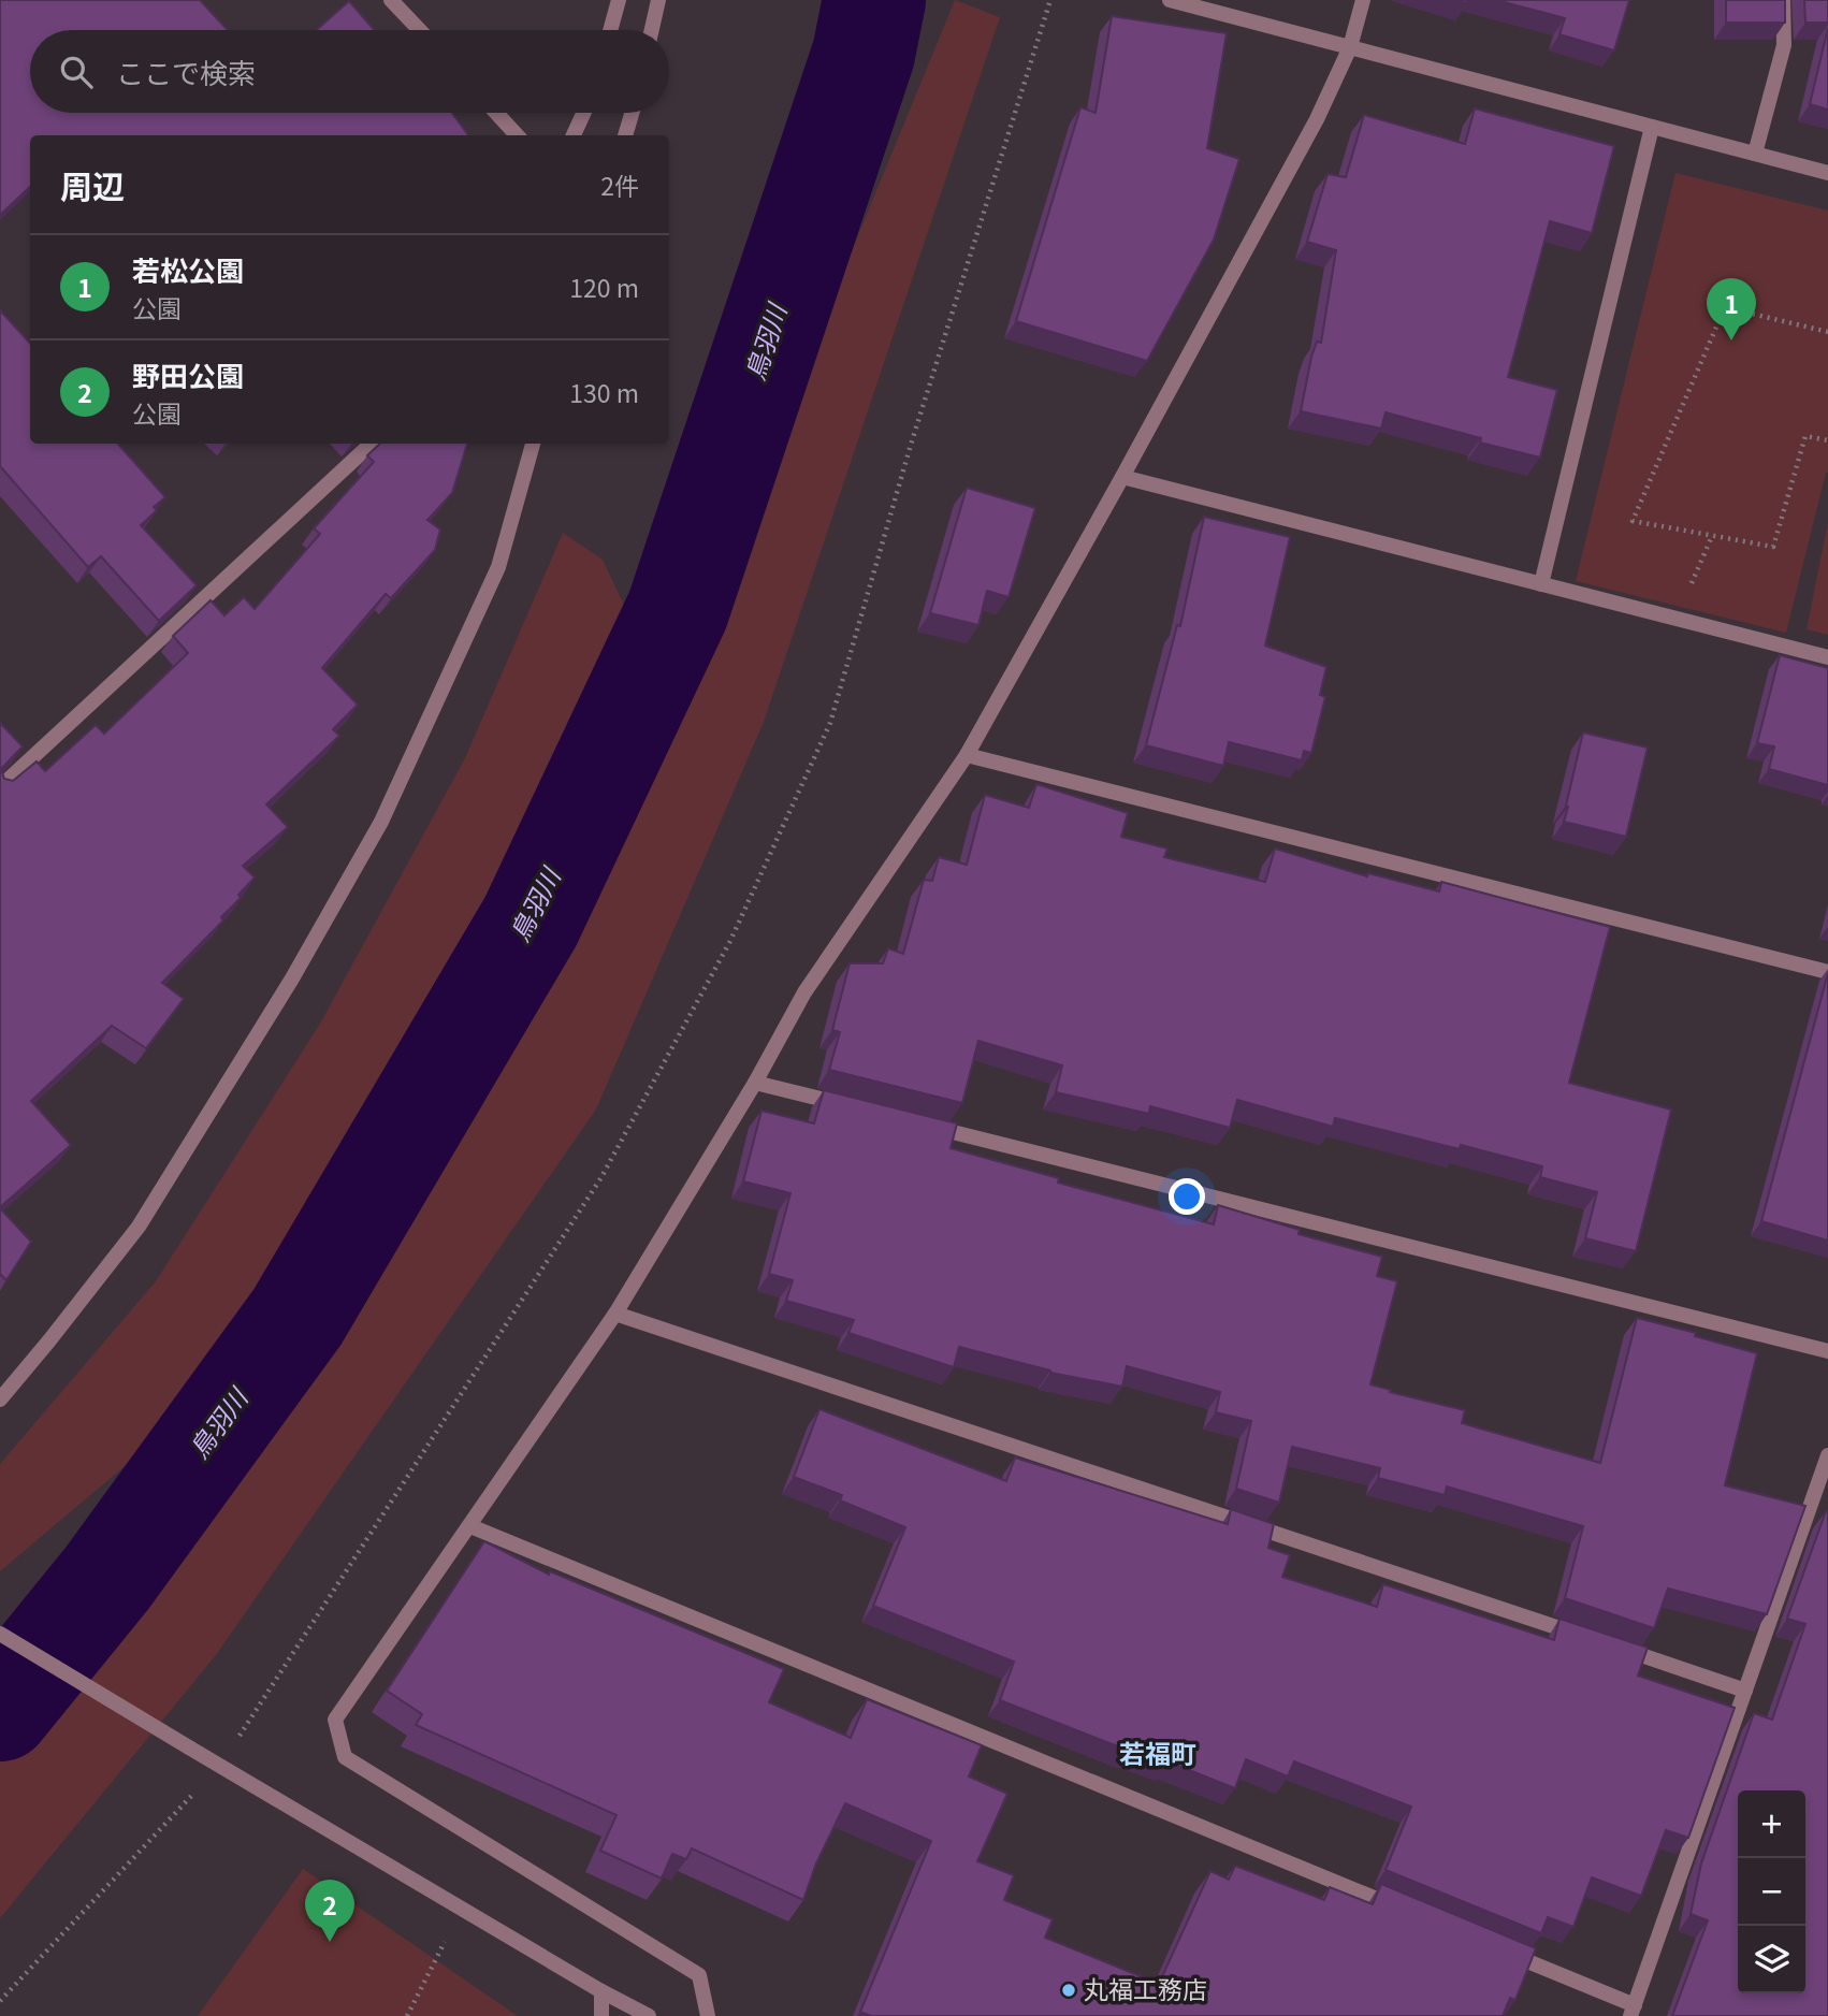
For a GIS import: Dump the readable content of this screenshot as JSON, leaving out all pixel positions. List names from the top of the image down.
{
  "districts": ["若福町"],
  "water": ["鳥羽川"],
  "places": ["丸福工務店"],
  "page": {
    "search": "ここで検索",
    "heading": ["周辺", "2件"],
    "list": [
      {
        "mark": "1",
        "name": "若松公園",
        "note": "公園",
        "value": "120 m"
      },
      {
        "mark": "2",
        "name": "野田公園",
        "note": "公園",
        "value": "130 m"
      }
    ],
    "pins": ["1", "2"],
    "map_buttons": ["+", "−"]
  }
}
